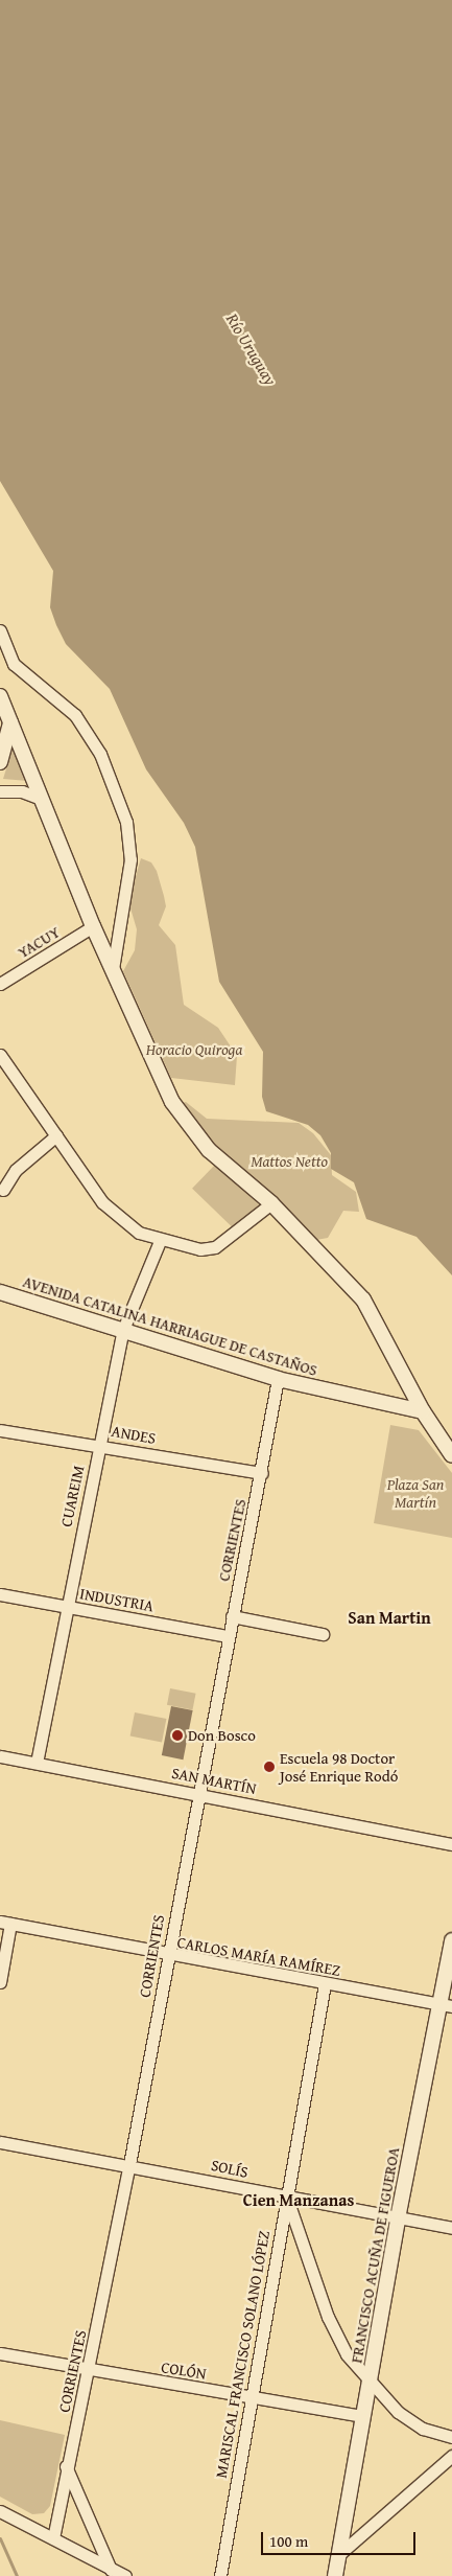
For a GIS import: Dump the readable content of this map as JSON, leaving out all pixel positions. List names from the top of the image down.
{
  "streets": {
    "street": [
      "YACUY",
      "AVENIDA CATALINA HARRIAGUE DE CASTAÑOS",
      "ANDES",
      "CUAREIM",
      "CORRIENTES",
      "INDUSTRIA",
      "SAN MARTÍN",
      "CARLOS MARÍA RAMÍREZ",
      "SOLÍS",
      "FRANCISCO ACUÑA DE FIGUEROA",
      "MARISCAL FRANCISCO SOLANO LÓPEZ",
      "COLÓN"
    ]
  },
  "crossings": [
    ["AVENIDA CATALINA HARRIAGUE DE CASTAÑOS", "CUAREIM"],
    ["AVENIDA CATALINA HARRIAGUE DE CASTAÑOS", "CORRIENTES"],
    ["ANDES", "CUAREIM"],
    ["ANDES", "CORRIENTES"],
    ["CUAREIM", "INDUSTRIA"],
    ["CUAREIM", "SAN MARTÍN"],
    ["CORRIENTES", "INDUSTRIA"],
    ["CORRIENTES", "SAN MARTÍN"],
    ["CORRIENTES", "CARLOS MARÍA RAMÍREZ"],
    ["CORRIENTES", "SOLÍS"],
    ["CORRIENTES", "COLÓN"],
    ["CARLOS MARÍA RAMÍREZ", "FRANCISCO ACUÑA DE FIGUEROA"],
    ["CARLOS MARÍA RAMÍREZ", "MARISCAL FRANCISCO SOLANO LÓPEZ"],
    ["SOLÍS", "FRANCISCO ACUÑA DE FIGUEROA"],
    ["SOLÍS", "MARISCAL FRANCISCO SOLANO LÓPEZ"],
    ["FRANCISCO ACUÑA DE FIGUEROA", "COLÓN"],
    ["MARISCAL FRANCISCO SOLANO LÓPEZ", "COLÓN"]
  ],
  "districts": ["San Martin", "Cien Manzanas"],
  "water": ["Río Uruguay"],
  "parks": ["Horacio Quiroga", "Mattos Netto", "Plaza San Martín"],
  "places": ["Don Bosco", "Escuela 98 Doctor José Enrique Rodó"],
  "scale_bar": "100 m"
}
